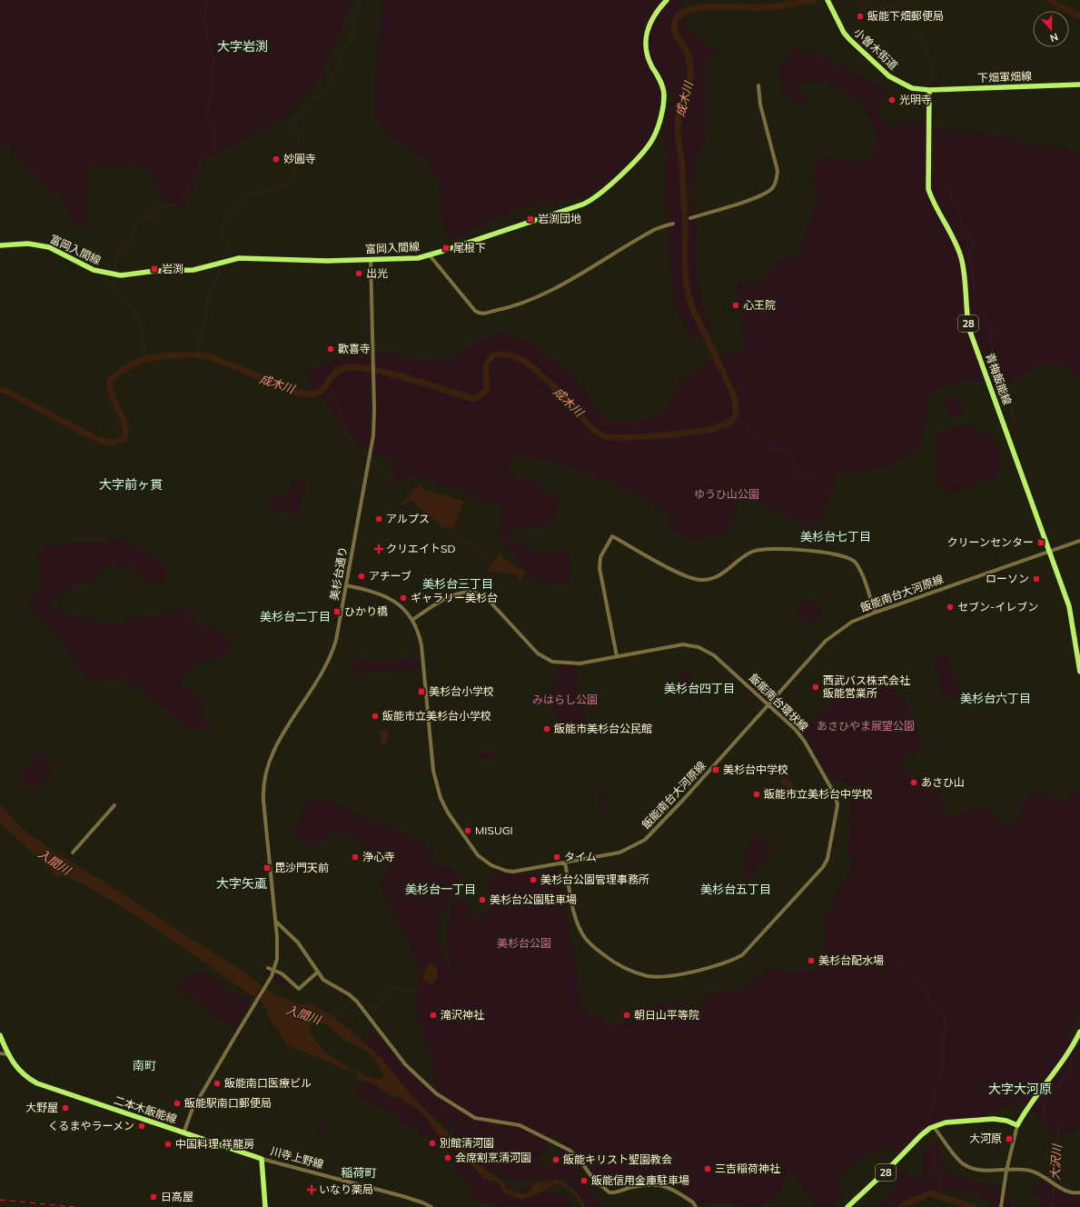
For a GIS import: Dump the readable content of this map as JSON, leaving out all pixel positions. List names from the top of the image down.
{
  "streets": {
    "main road": [
      "小曽木街道",
      "下畑軍畑線",
      "富岡入間線",
      "28",
      "青梅飯能線",
      "二本木飯能線"
    ],
    "street": [
      "美杉台通り",
      "飯能南台大河原線",
      "飯能南台環状線",
      "川寺上野線"
    ]
  },
  "crossings": [
    ["小曽木街道", "下畑軍畑線"],
    ["小曽木街道", "青梅飯能線"],
    ["下畑軍畑線", "青梅飯能線"],
    ["富岡入間線", "美杉台通り"],
    ["青梅飯能線", "飯能南台大河原線"],
    ["美杉台通り", "飯能南台大河原線"],
    ["美杉台通り", "二本木飯能線"],
    ["飯能南台大河原線", "飯能南台環状線"],
    ["二本木飯能線", "川寺上野線"]
  ],
  "districts": [
    "大字岩渕",
    "大字前ヶ貫",
    "美杉台七丁目",
    "美杉台三丁目",
    "美杉台二丁目",
    "美杉台四丁目",
    "美杉台六丁目",
    "大字矢颪",
    "美杉台一丁目",
    "美杉台五丁目",
    "南町",
    "大字大河原",
    "稲荷町"
  ],
  "water": ["成木川", "入間川", "大沢川"],
  "parks": [
    "ゆうひ山公園",
    "みはらし公園",
    "あさひやま展望公園",
    "美杉台公園"
  ],
  "places": {
    "other": [
      "飯能下畑郵便局",
      "光明寺",
      "妙圓寺",
      "出光",
      "心王院",
      "歡喜寺",
      "アルプス",
      "アチーブ",
      "ローソン",
      "ギャラリー美杉台",
      "セブン-イレブン",
      "西武バス株式会社 飯能営業所",
      "飯能市立美杉台小学校",
      "飯能市美杉台公民館",
      "あさひ山",
      "飯能市立美杉台中学校",
      "MISUGI",
      "浄心寺",
      "タイム",
      "美杉台公園管理事務所",
      "美杉台公園駐車場",
      "美杉台配水場",
      "滝沢神社",
      "朝日山平等院",
      "飯能南口医療ビル",
      "飯能駅南口郵便局",
      "大野屋",
      "くるまやラーメン",
      "別館清河園",
      "中国料理 祥龍房",
      "会席割烹清河園",
      "飯能キリスト聖園教会",
      "三吉稲荷神社",
      "飯能信用金庫駐車場",
      "日高屋"
    ],
    "transit": [
      "岩渕団地",
      "尾根下",
      "岩渕",
      "クリーンセンター",
      "ひかり橋",
      "美杉台小学校",
      "美杉台中学校",
      "毘沙門天前",
      "大河原"
    ],
    "health": ["クリエイトSD", "いなり薬局"]
  },
  "north": "bottom"
}
